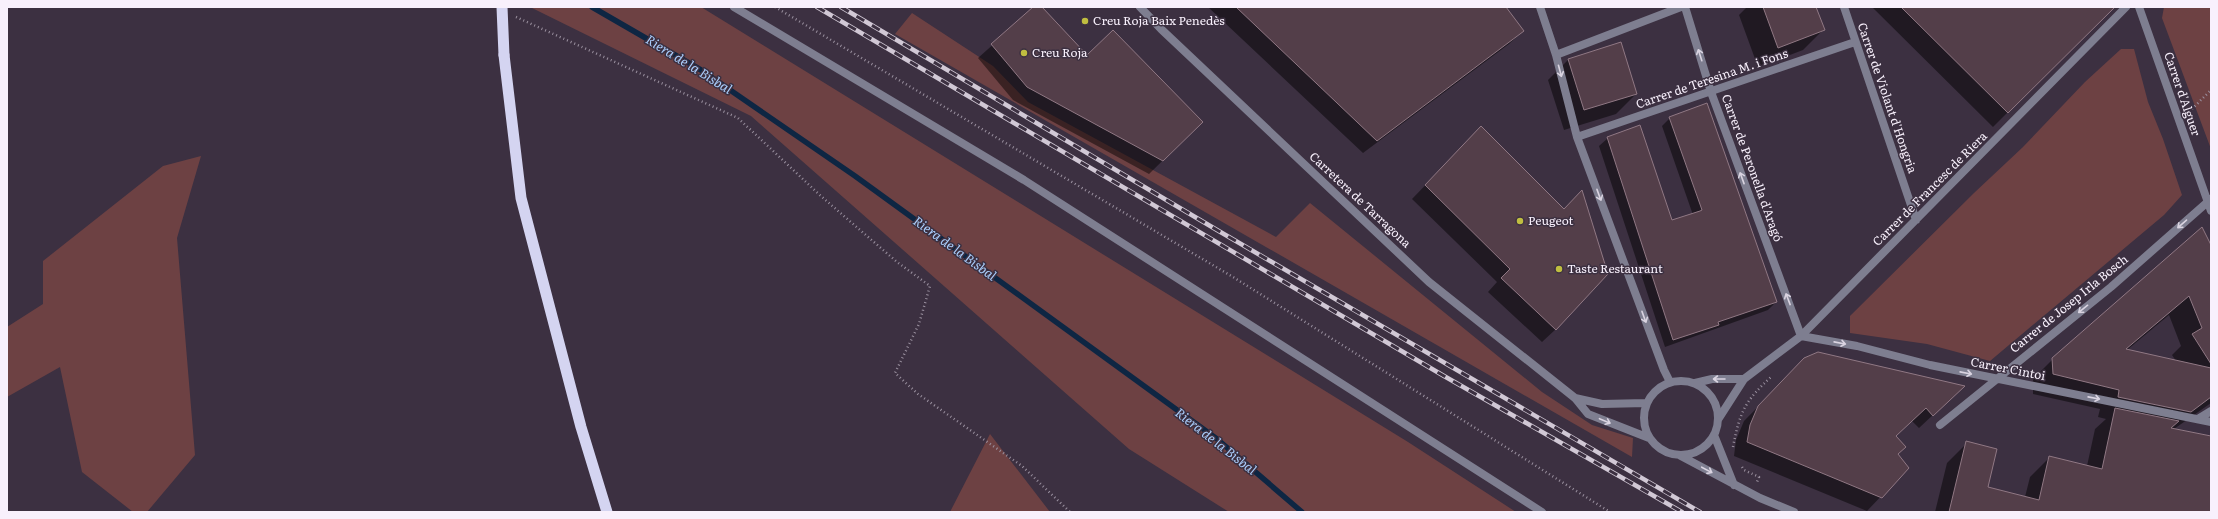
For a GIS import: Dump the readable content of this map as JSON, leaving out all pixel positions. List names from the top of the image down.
{
  "streets": {
    "street": [
      "Carrer de Teresina M. i Fons",
      "Carrer d'Alguer",
      "Carrer de Violant d'Hongria",
      "Carrer de Peronella d'Aragó",
      "Carrer de Francesc de Riera",
      "Carretera de Tarragona",
      "Carrer de Josep Irla Bosch",
      "Carrer Cintoi"
    ]
  },
  "crossings": [
    ["Carrer de Teresina M. i Fons", "Carrer de Violant d'Hongria"],
    ["Carrer de Teresina M. i Fons", "Carrer de Peronella d'Aragó"],
    ["Carrer d'Alguer", "Carrer de Josep Irla Bosch"],
    ["Carrer de Violant d'Hongria", "Carrer de Francesc de Riera"],
    ["Carrer de Peronella d'Aragó", "Carrer de Francesc de Riera"],
    ["Carrer de Peronella d'Aragó", "Carrer Cintoi"],
    ["Carrer de Francesc de Riera", "Carretera de Tarragona"],
    ["Carrer de Francesc de Riera", "Carrer Cintoi"],
    ["Carrer de Josep Irla Bosch", "Carrer Cintoi"]
  ],
  "one_way": ["Carrer de Peronella d'Aragó", "Carrer de Josep Irla Bosch", "Carrer Cintoi"],
  "water": ["Riera de la Bisbal"],
  "places": [
    "Creu Roja Baix Penedès",
    "Creu Roja",
    "Peugeot",
    "Taste Restaurant"
  ]
}
